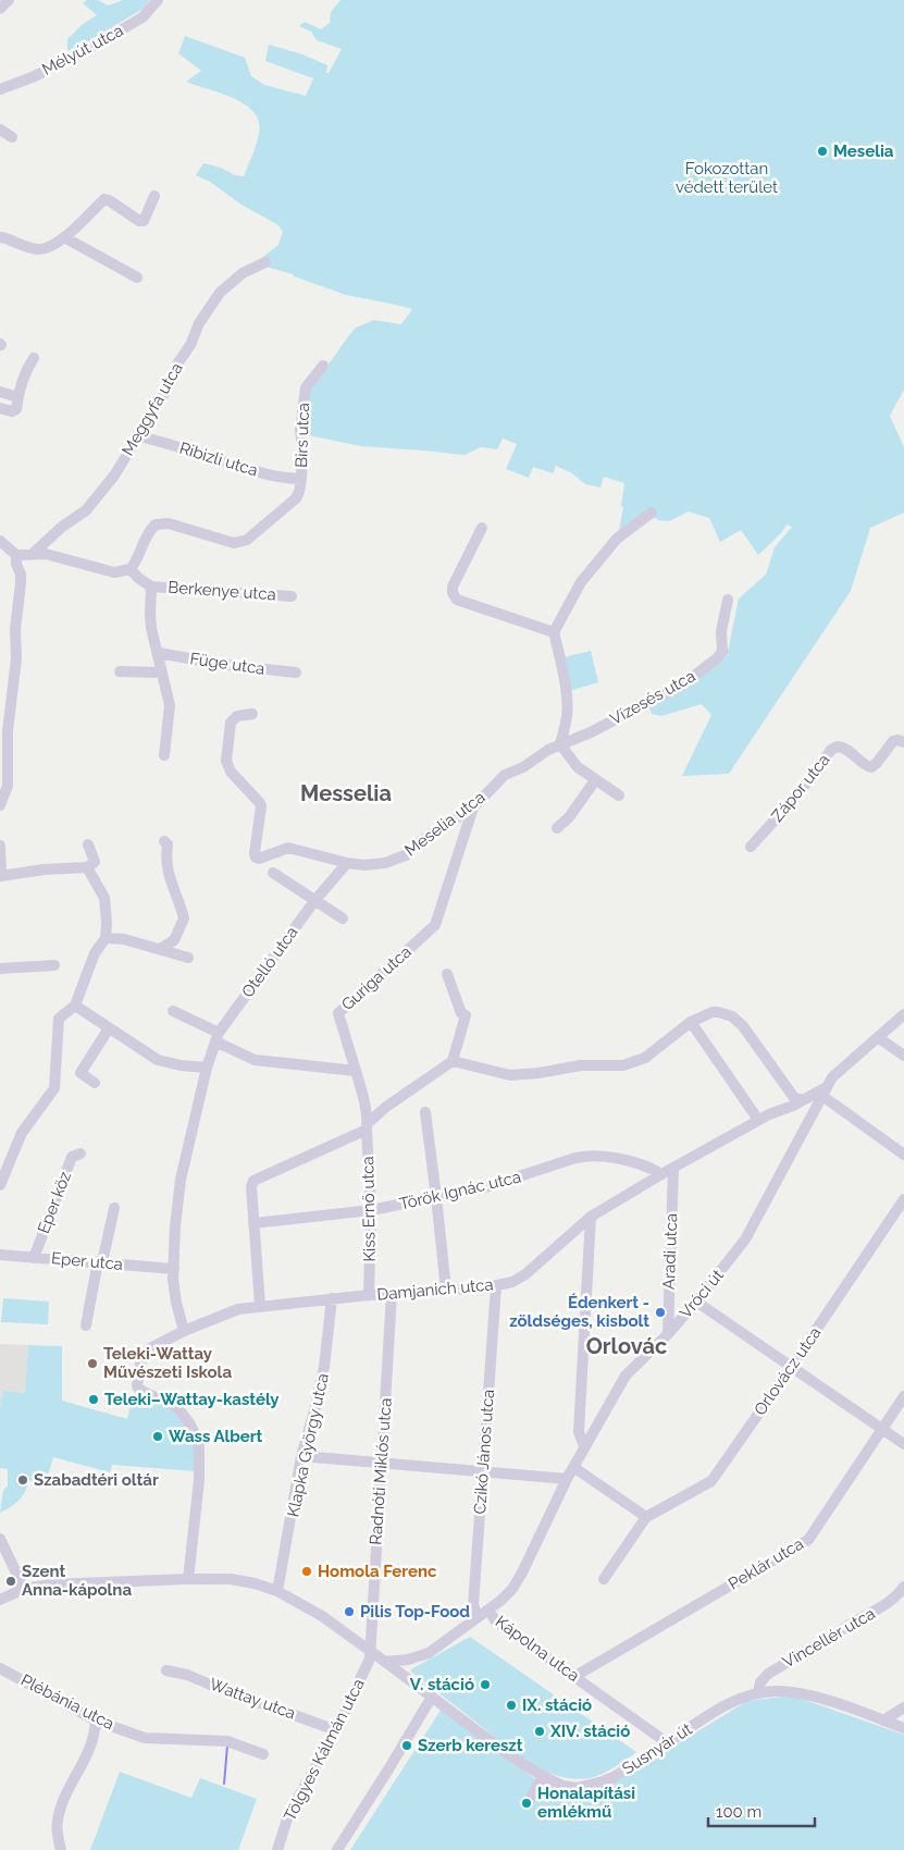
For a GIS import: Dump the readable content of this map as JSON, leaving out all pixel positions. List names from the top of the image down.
{
  "streets": {
    "street": [
      "Mélyút utca",
      "Meggyfa utca",
      "Birs utca",
      "Ribizli utca",
      "Berkenye utca",
      "Füge utca",
      "Vízesés utca",
      "Zápor utca",
      "Meselia utca",
      "Otelló utca",
      "Guriga utca",
      "Török Ignác utca",
      "Eper köz",
      "Kiss Ernő utca",
      "Aradi utca",
      "Eper utca",
      "Damjanich utca",
      "Vróci út",
      "Orlovácz utca",
      "Klapka György utca",
      "Czikó János utca",
      "Radnóti Miklós utca",
      "Peklár utca",
      "Vincellér utca",
      "Kápolna utca",
      "Wattay utca",
      "Plébánia utca",
      "Susnyár út",
      "Tölgyes Kálmán utca"
    ]
  },
  "crossings": [
    ["Meggyfa utca", "Ribizli utca"],
    ["Birs utca", "Ribizli utca"],
    ["Vízesés utca", "Meselia utca"],
    ["Meselia utca", "Otelló utca"],
    ["Meselia utca", "Guriga utca"],
    ["Otelló utca", "Eper utca"],
    ["Otelló utca", "Damjanich utca"],
    ["Guriga utca", "Kiss Ernő utca"],
    ["Török Ignác utca", "Kiss Ernő utca"],
    ["Török Ignác utca", "Damjanich utca"],
    ["Eper köz", "Eper utca"],
    ["Kiss Ernő utca", "Damjanich utca"],
    ["Aradi utca", "Damjanich utca"],
    ["Aradi utca", "Vróci út"],
    ["Damjanich utca", "Vróci út"],
    ["Damjanich utca", "Klapka György utca"],
    ["Damjanich utca", "Czikó János utca"],
    ["Damjanich utca", "Radnóti Miklós utca"],
    ["Damjanich utca", "Susnyár út"],
    ["Vróci út", "Czikó János utca"],
    ["Vróci út", "Kápolna utca"],
    ["Vróci út", "Susnyár út"],
    ["Klapka György utca", "Susnyár út"],
    ["Radnóti Miklós utca", "Susnyár út"],
    ["Radnóti Miklós utca", "Tölgyes Kálmán utca"],
    ["Peklár utca", "Kápolna utca"],
    ["Vincellér utca", "Susnyár út"],
    ["Kápolna utca", "Susnyár út"],
    ["Wattay utca", "Tölgyes Kálmán utca"],
    ["Susnyár út", "Tölgyes Kálmán utca"]
  ],
  "districts": ["Messelia", "Orlovác"],
  "parks": ["Fokozottan védett terület"],
  "places": [
    "Meselia",
    "Édenkert - zöldséges, kisbolt",
    "Teleki-Wattay Művészeti Iskola",
    "Teleki–Wattay-kastély",
    "Wass Albert",
    "Szabadtéri oltár",
    "Homola Ferenc",
    "Szent Anna-kápolna",
    "Pilis Top-Food",
    "V. stáció",
    "IX. stáció",
    "XIV. stáció",
    "Szerb kereszt",
    "Honalapítási emlékmű"
  ],
  "scale_bar": "100 m"
}
